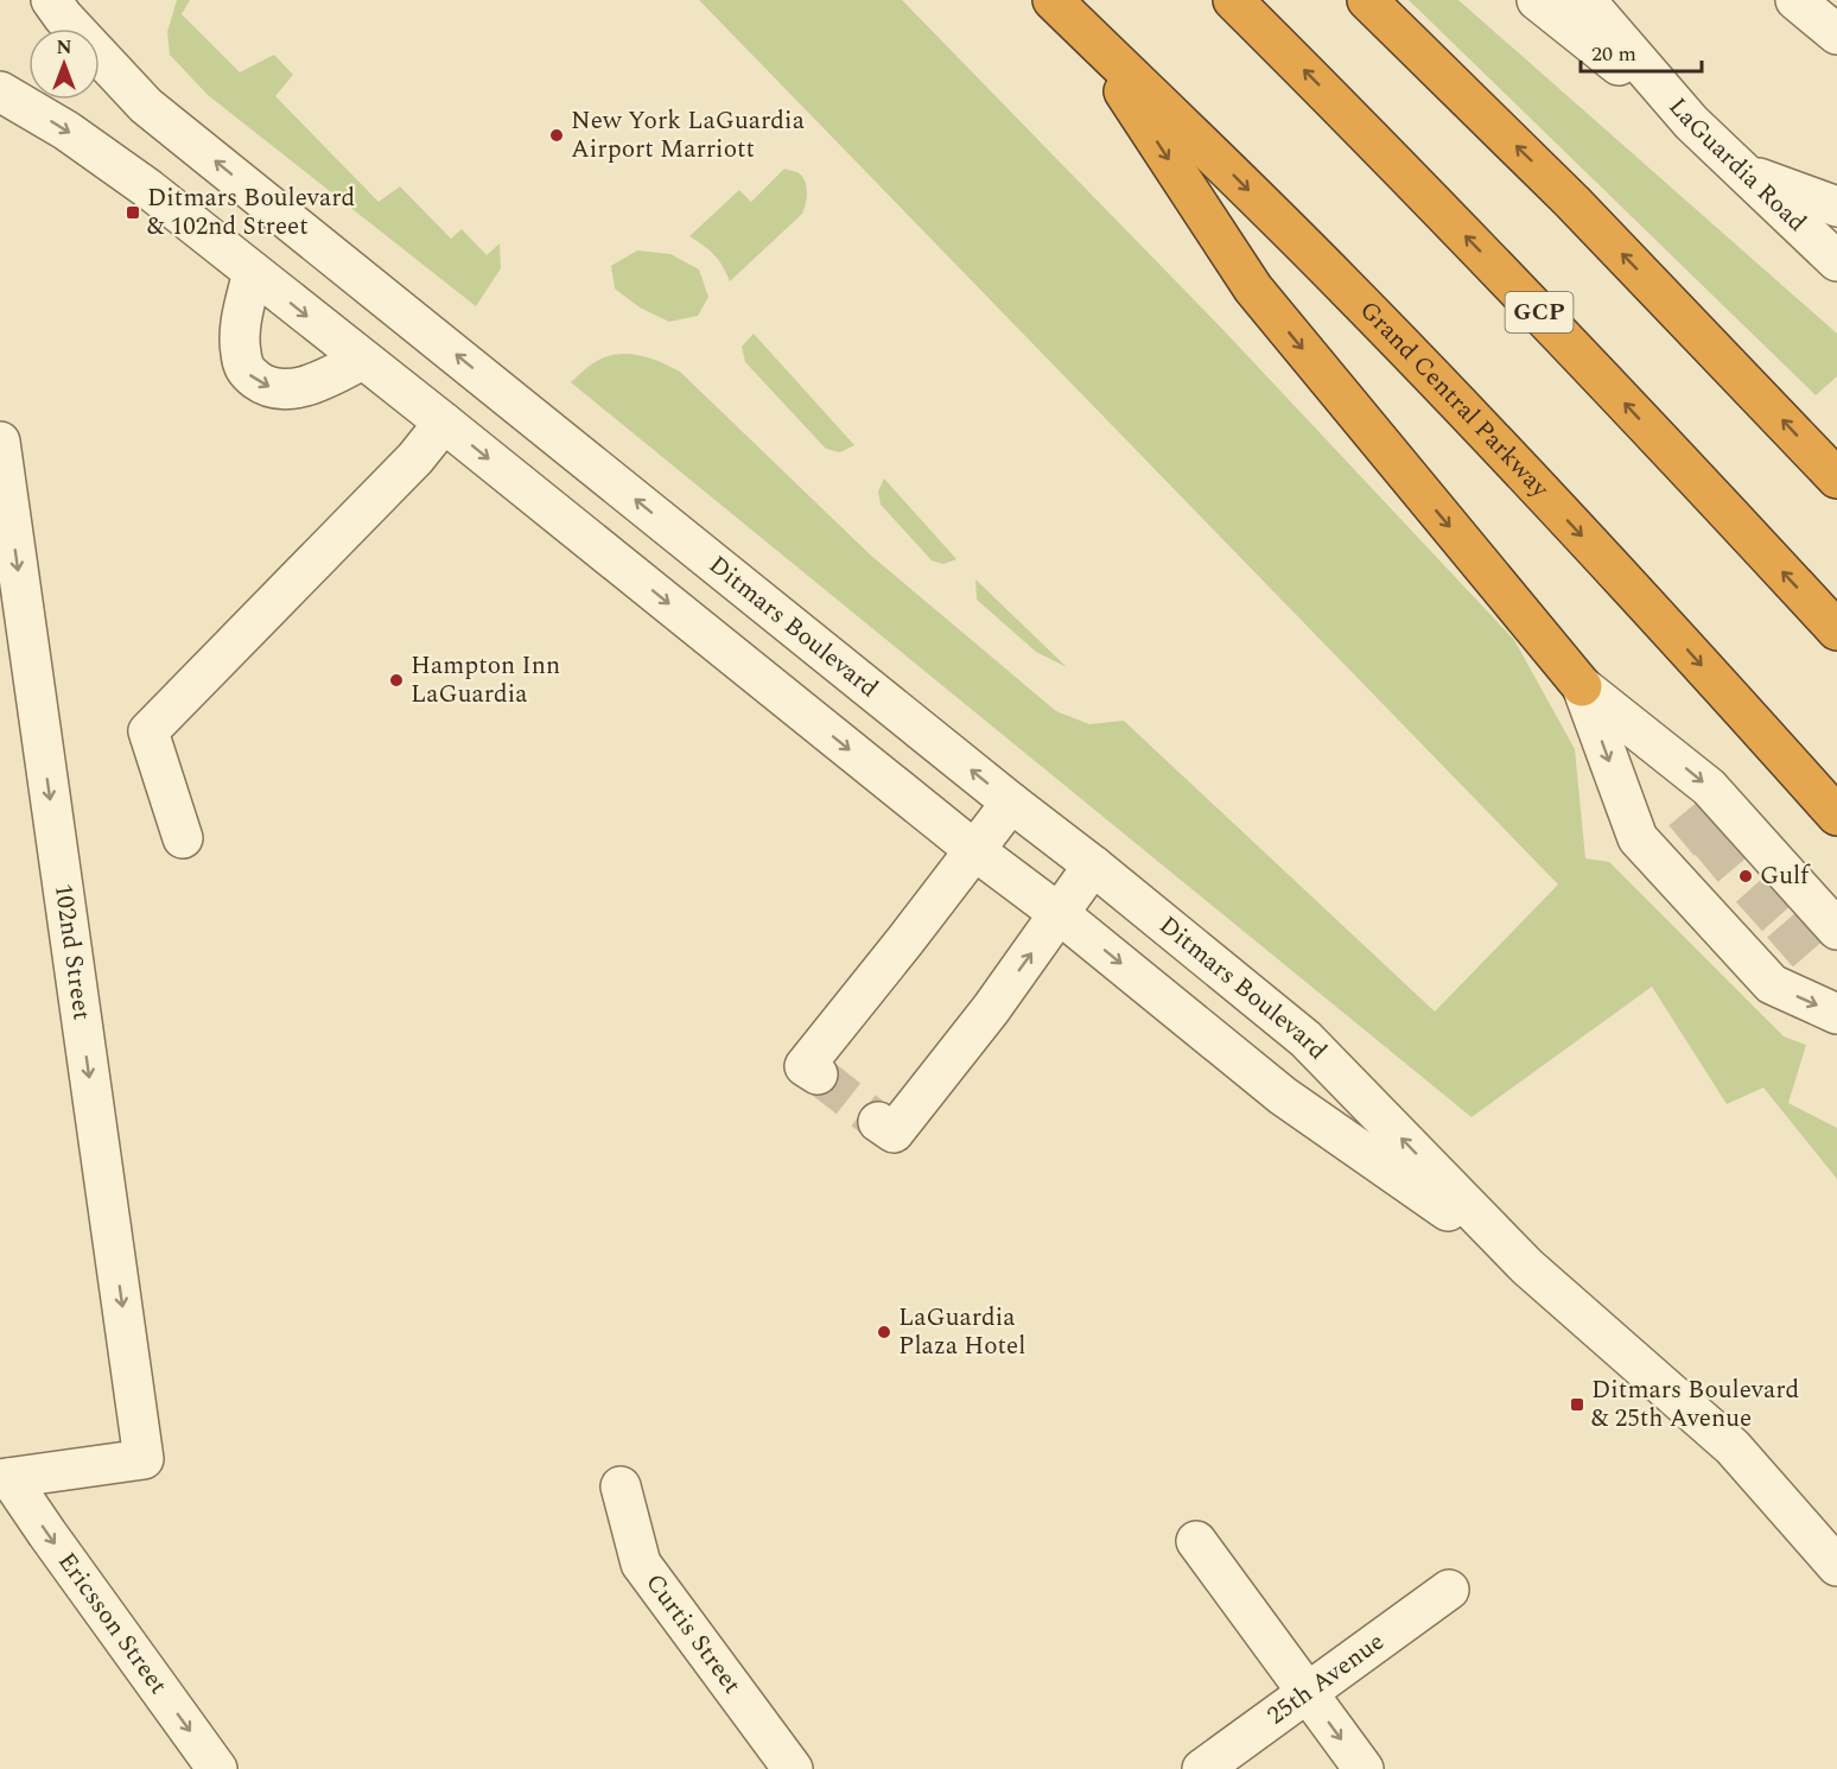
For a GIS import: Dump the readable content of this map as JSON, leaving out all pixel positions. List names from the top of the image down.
{
  "streets": {
    "highway": ["GCP", "Grand Central Parkway"],
    "street": [
      "LaGuardia Road",
      "Ditmars Boulevard",
      "102nd Street",
      "Ericsson Street",
      "Curtis Street",
      "25th Avenue"
    ]
  },
  "crossings": [
    ["102nd Street", "Ericsson Street"]
  ],
  "one_way": ["102nd Street", "Ericsson Street"],
  "places": {
    "other": [
      "New York LaGuardia Airport Marriott",
      "Hampton Inn LaGuardia",
      "Gulf",
      "LaGuardia Plaza Hotel"
    ],
    "transit": ["Ditmars Boulevard & 102nd Street", "Ditmars Boulevard & 25th Avenue"]
  },
  "scale_bar": "20 m",
  "north": "top"
}
